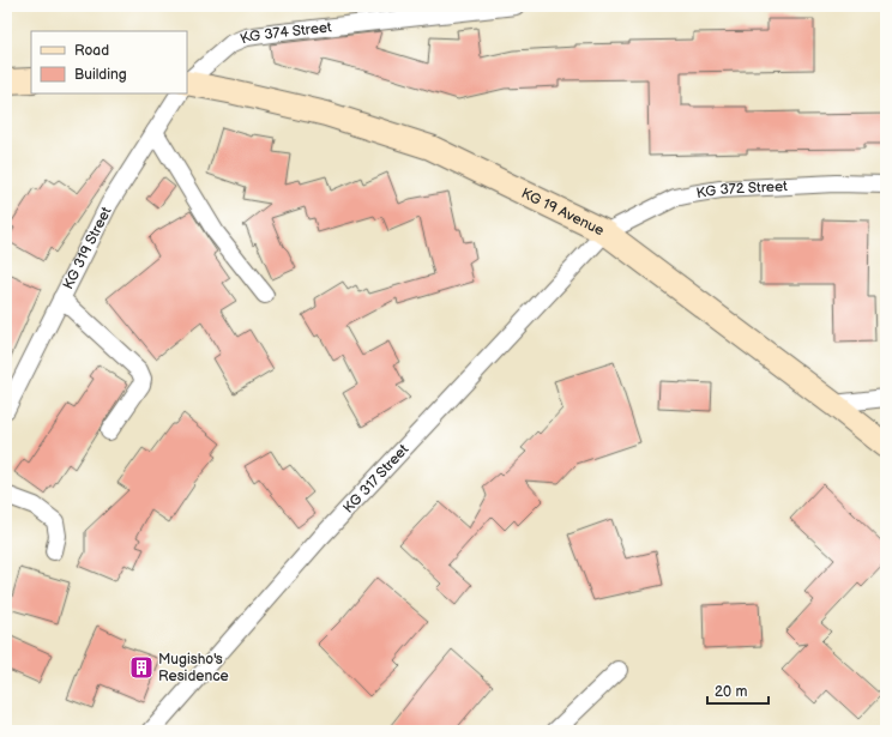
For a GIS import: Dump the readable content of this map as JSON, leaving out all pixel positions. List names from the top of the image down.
{
  "streets": {
    "main road": ["KG 19 Avenue"],
    "street": [
      "KG 374 Street",
      "KG 372 Street",
      "KG 319 Street",
      "KG 317 Street"
    ]
  },
  "crossings": [
    ["KG 372 Street", "KG 19 Avenue"],
    ["KG 372 Street", "KG 317 Street"],
    ["KG 19 Avenue", "KG 317 Street"]
  ],
  "places": {
    "building": ["Mugisho's Residence"]
  },
  "legend": ["Road", "Building"],
  "scale_bar": "20 m"
}
